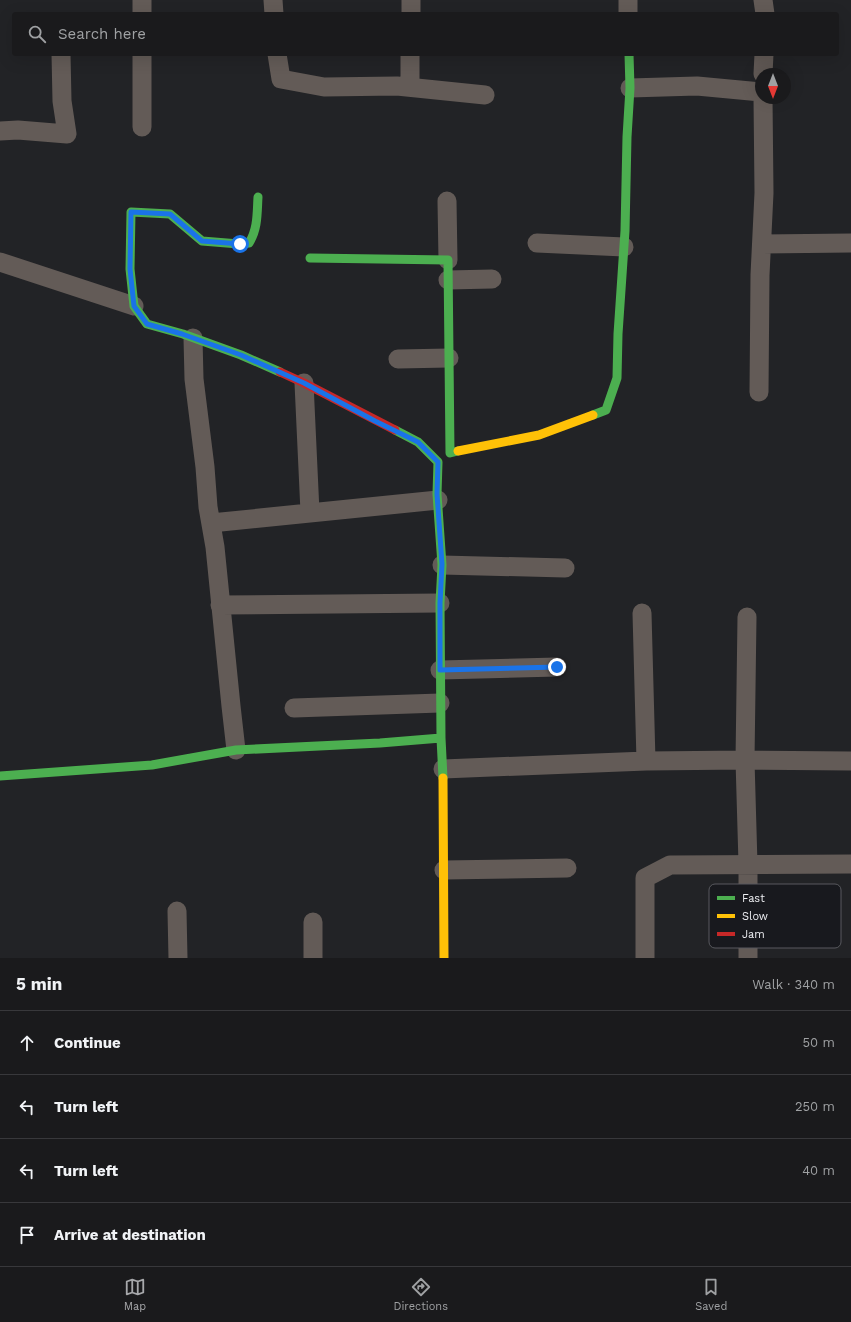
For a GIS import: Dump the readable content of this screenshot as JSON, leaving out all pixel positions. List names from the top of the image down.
{
  "legend": ["Fast", "Slow", "Jam"],
  "north": "bottom",
  "page": {
    "search": "Search here",
    "heading": ["5 min", "Walk · 340 m"],
    "list": [
      ["Continue", "50 m"],
      ["Turn left", "250 m"],
      ["Turn left", "40 m"],
      "Arrive at destination"
    ],
    "nav": ["Map", "Directions", "Saved"]
  }
}
